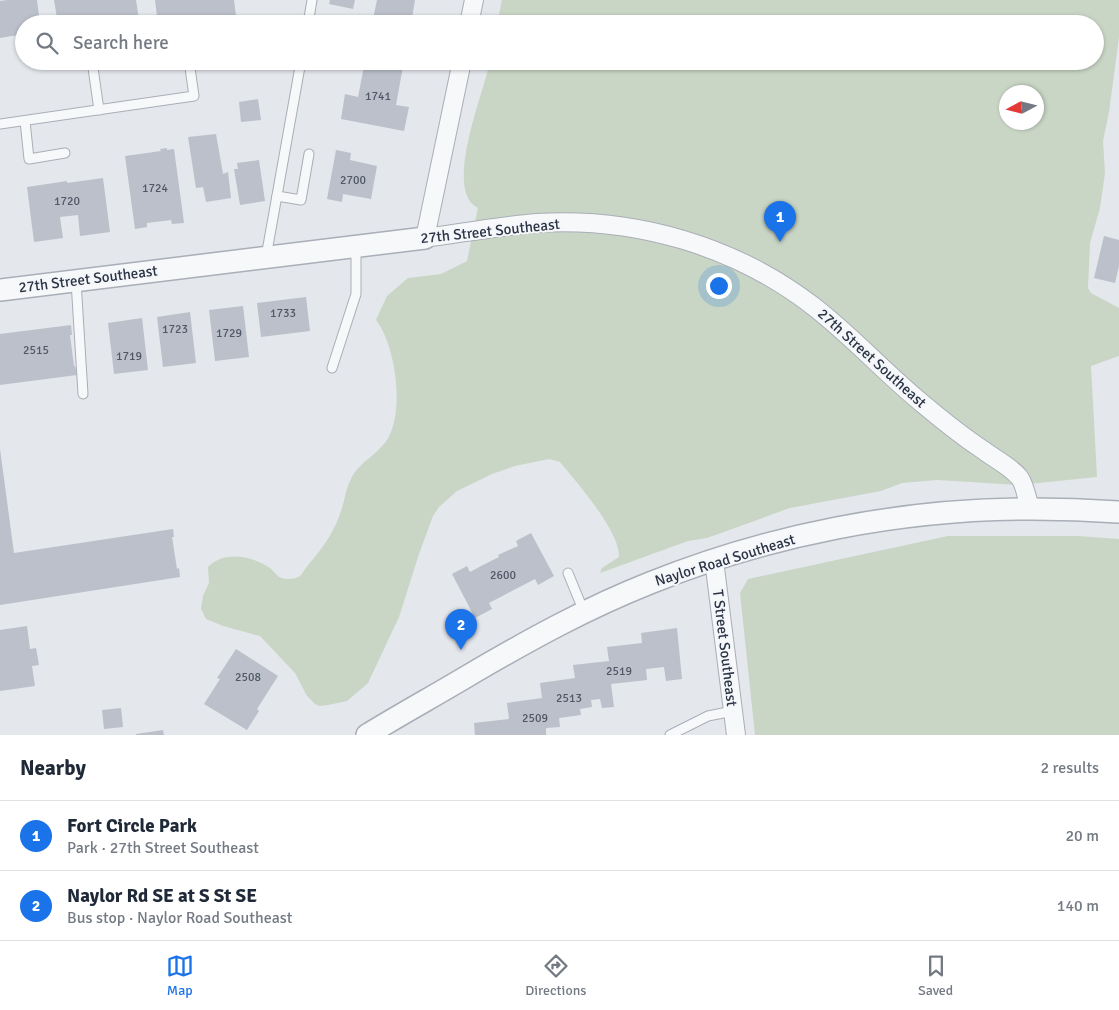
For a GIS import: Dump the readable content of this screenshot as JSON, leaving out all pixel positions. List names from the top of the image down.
{
  "streets": {
    "street": ["27th Street Southeast", "Naylor Road Southeast", "T Street Southeast"]
  },
  "crossings": [
    ["27th Street Southeast", "Naylor Road Southeast"],
    ["Naylor Road Southeast", "T Street Southeast"]
  ],
  "house_numbers": [
    "1741",
    "2700",
    "1724",
    "1720",
    "1733",
    "1723",
    "1729",
    "2515",
    "1719",
    "2600",
    "2519",
    "2508",
    "2513",
    "2509"
  ],
  "north": "left",
  "page": {
    "search": "Search here",
    "pins": ["1", "2"],
    "heading": ["Nearby", "2 results"],
    "list": [
      {
        "mark": "1",
        "name": "Fort Circle Park",
        "note": "Park · 27th Street Southeast",
        "value": "20 m"
      },
      {
        "mark": "2",
        "name": "Naylor Rd SE at S St SE",
        "note": "Bus stop · Naylor Road Southeast",
        "value": "140 m"
      }
    ],
    "nav": ["Map", "Directions", "Saved"]
  }
}
